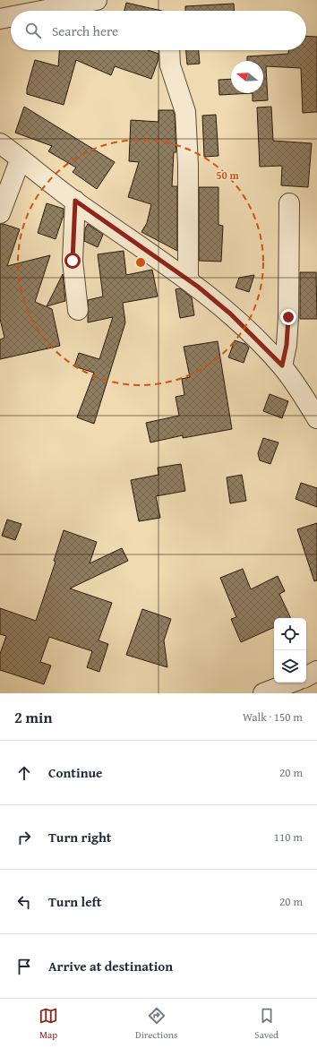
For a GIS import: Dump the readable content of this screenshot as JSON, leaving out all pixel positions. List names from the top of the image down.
{
  "north": "left",
  "page": {
    "search": "Search here",
    "heading": ["2 min", "Walk · 150 m"],
    "list": [
      ["Continue", "20 m"],
      ["Turn right", "110 m"],
      ["Turn left", "20 m"],
      "Arrive at destination"
    ],
    "nav": ["Map", "Directions", "Saved"]
  },
  "rings": ["50 m"]
}
